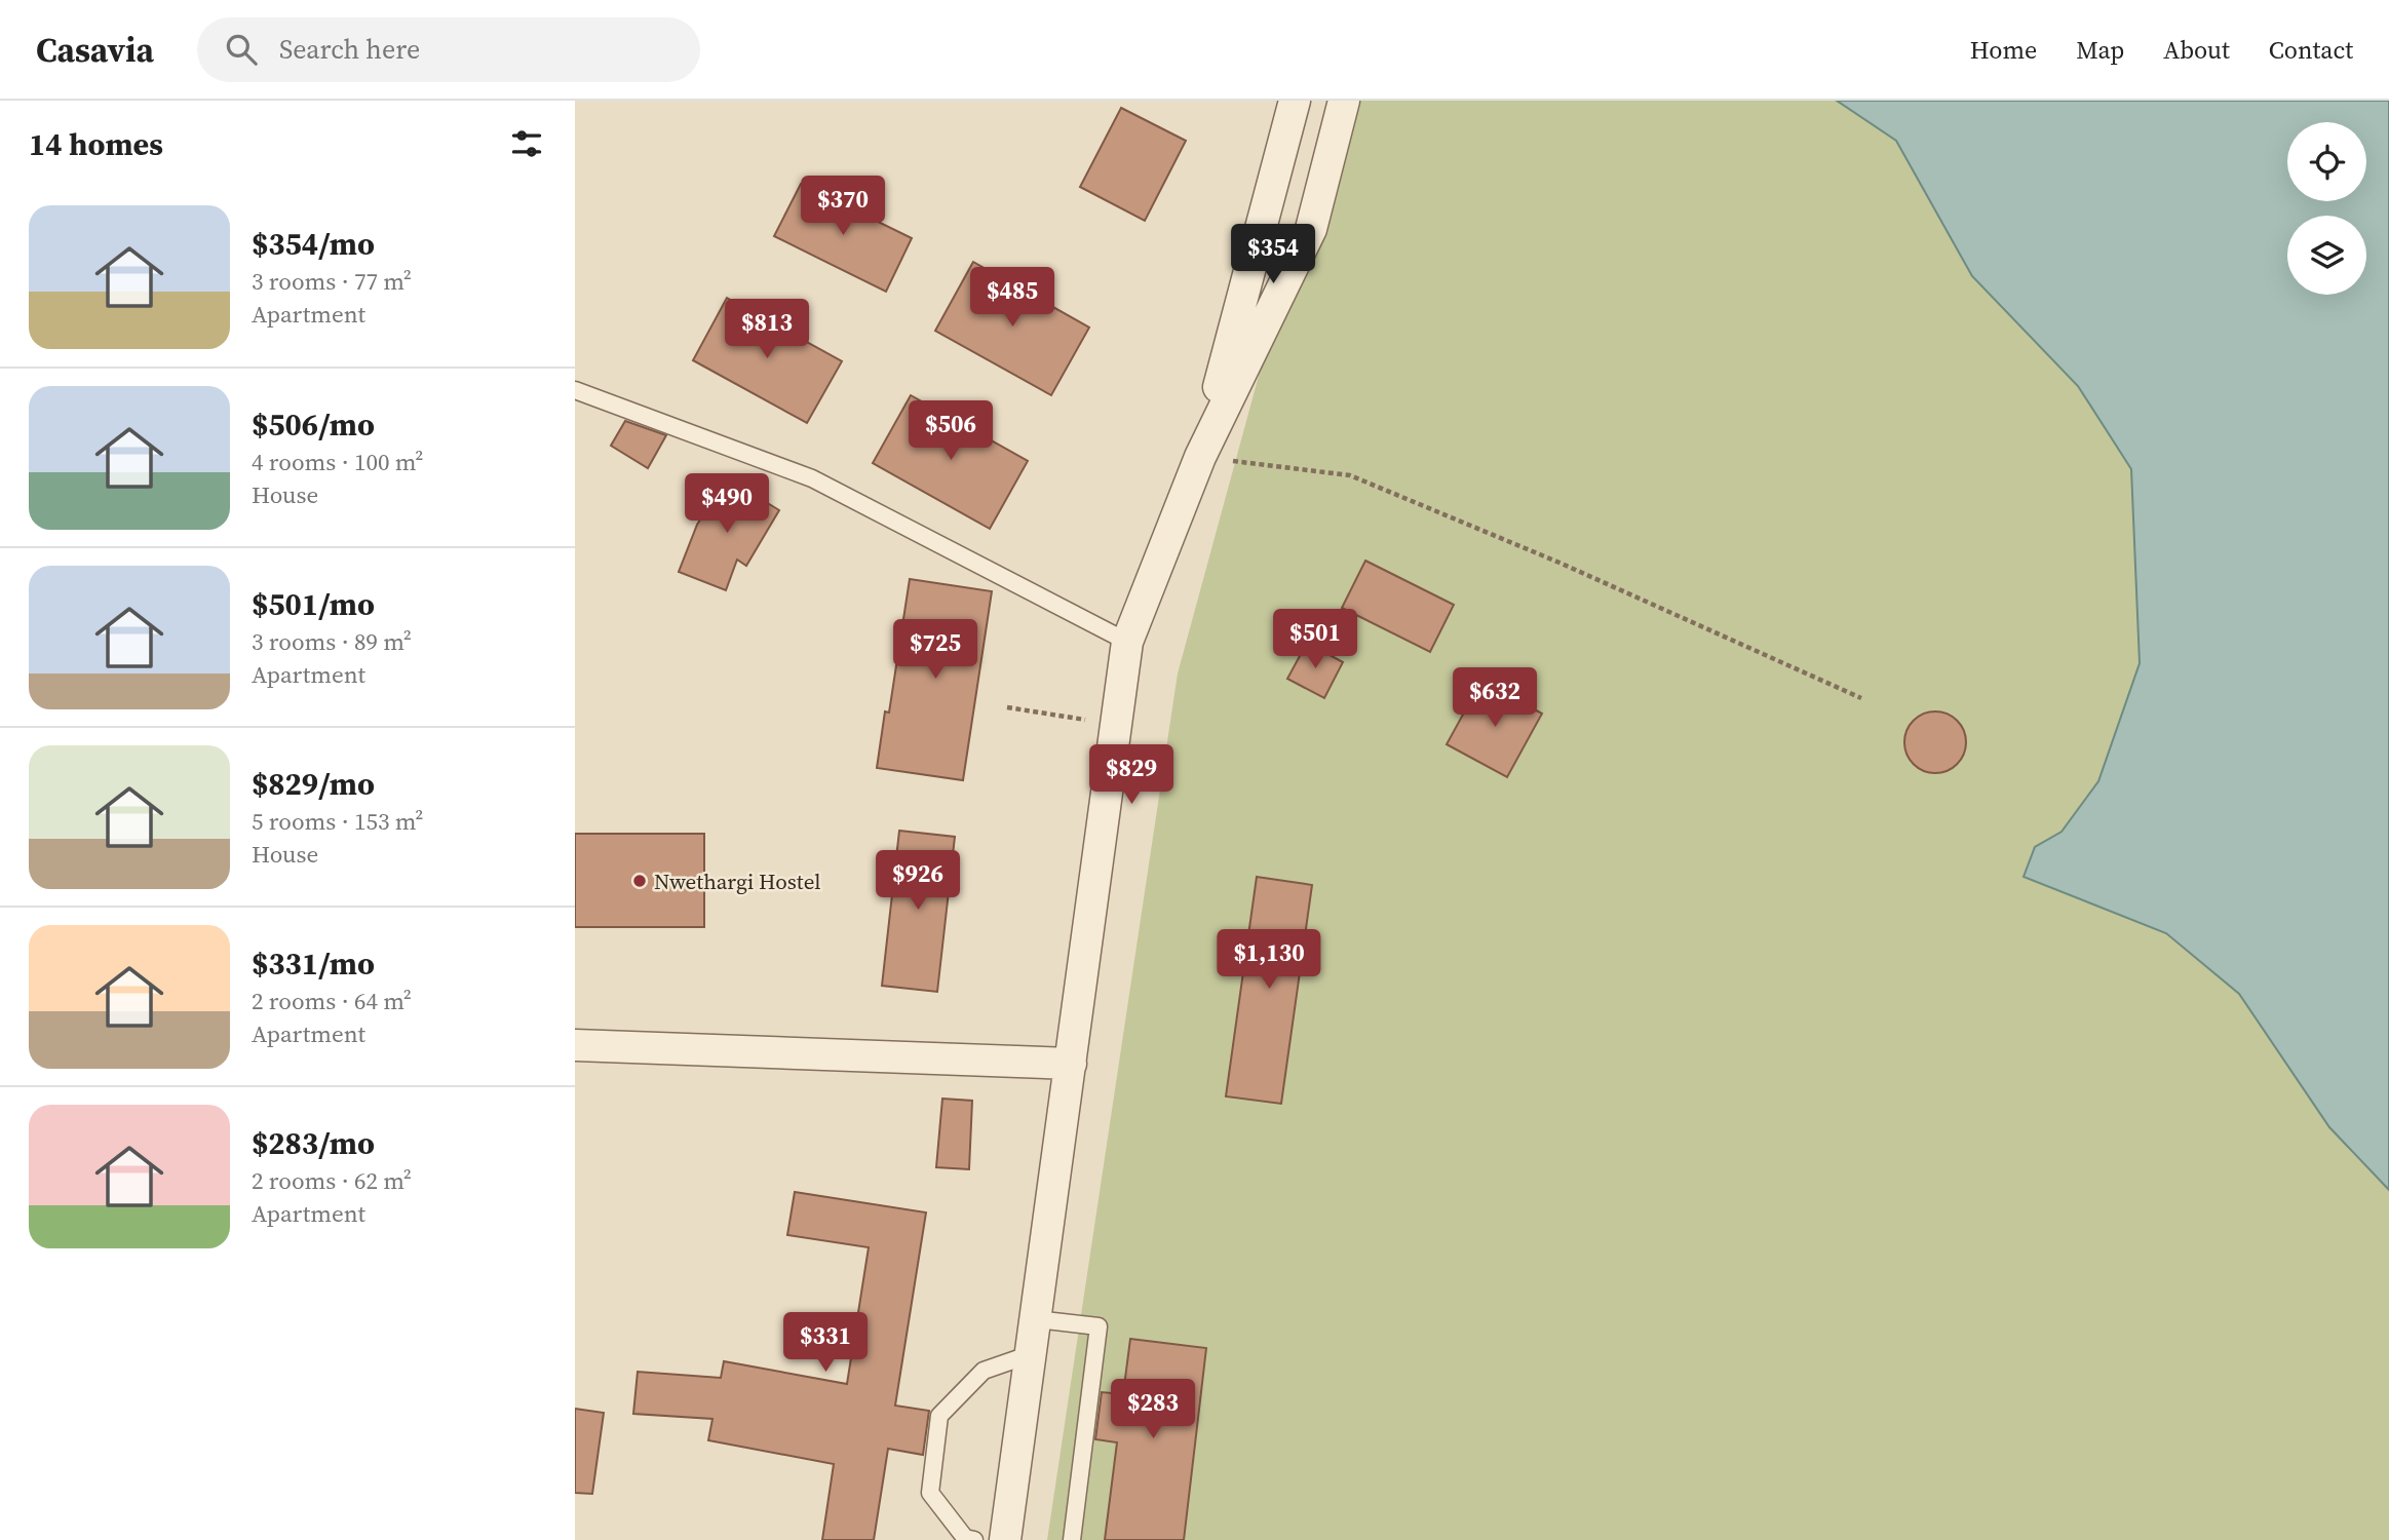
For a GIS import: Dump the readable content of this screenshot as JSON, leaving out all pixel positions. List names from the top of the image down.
{
  "places": ["Nwethargi Hostel"],
  "page": {
    "header": "Casavia",
    "search": "Search here",
    "nav": [
      "Home",
      "Map",
      "About",
      "Contact"
    ],
    "heading": "14 homes",
    "price": [
      "$370",
      "$354",
      "$485",
      "$813",
      "$506",
      "$490",
      "$501",
      "$725",
      "$632",
      "$829",
      "$926",
      "$1,130",
      "$331",
      "$283"
    ],
    "list": [
      {
        "name": "$354/mo",
        "note": "3 rooms · 77 m² · Apartment"
      },
      {
        "name": "$506/mo",
        "note": "4 rooms · 100 m² · House"
      },
      {
        "name": "$501/mo",
        "note": "3 rooms · 89 m² · Apartment"
      },
      {
        "name": "$829/mo",
        "note": "5 rooms · 153 m² · House"
      },
      {
        "name": "$331/mo",
        "note": "2 rooms · 64 m² · Apartment"
      },
      {
        "name": "$283/mo",
        "note": "2 rooms · 62 m² · Apartment"
      }
    ]
  }
}
